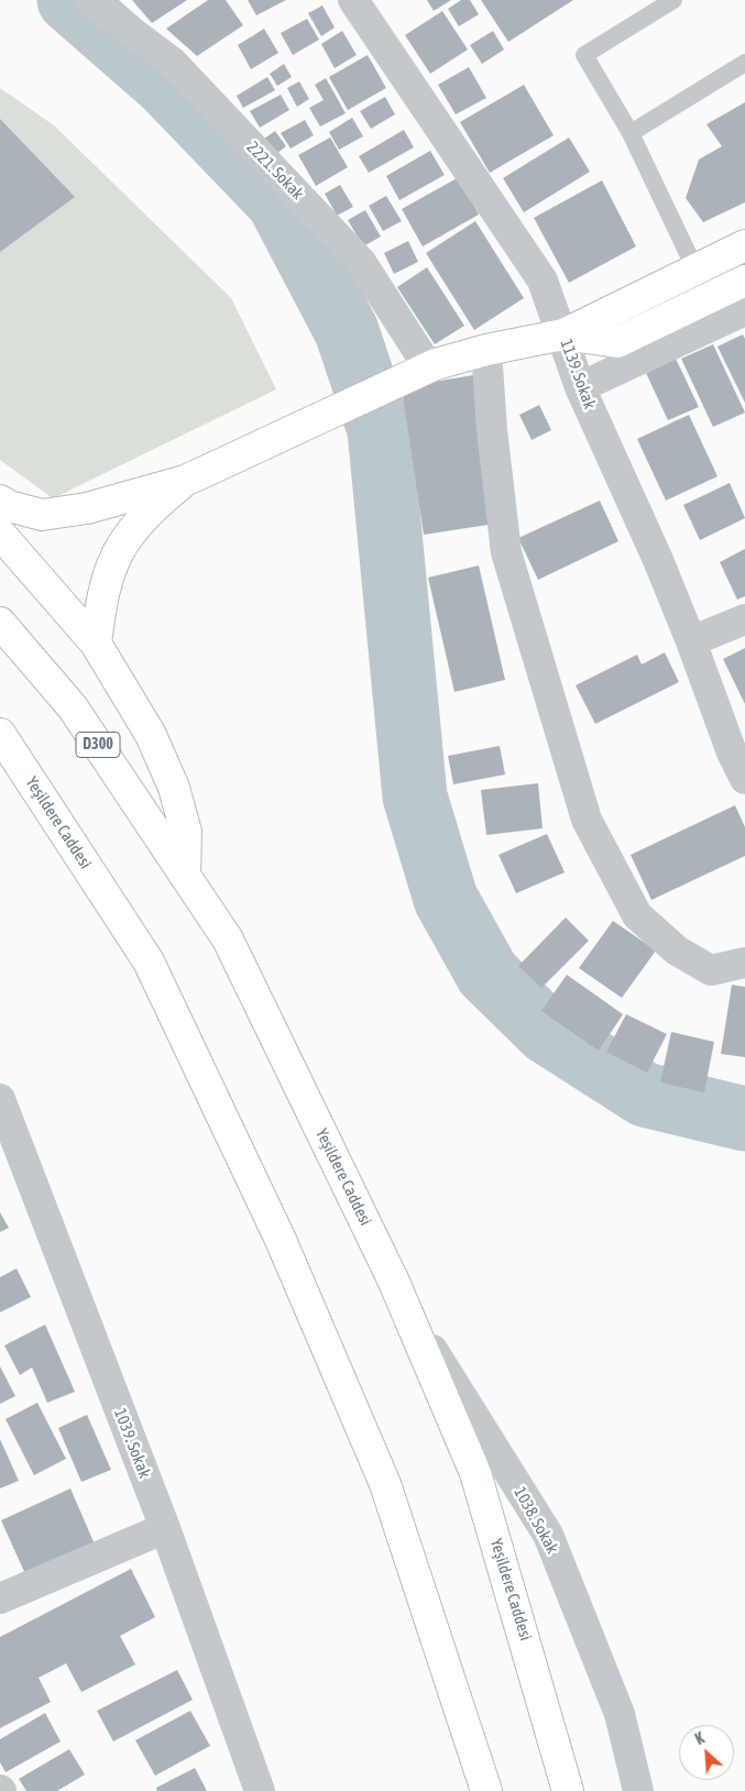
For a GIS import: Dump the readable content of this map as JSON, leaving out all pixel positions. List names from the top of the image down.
{
  "streets": {
    "main road": ["D300", "Yeşildere Caddesi"],
    "street": [
      "2221. Sokak",
      "1139. Sokak",
      "1039. Sokak",
      "1038. Sokak"
    ]
  },
  "crossings": [
    ["Yeşildere Caddesi", "1038. Sokak"]
  ],
  "north": "top left"
}
